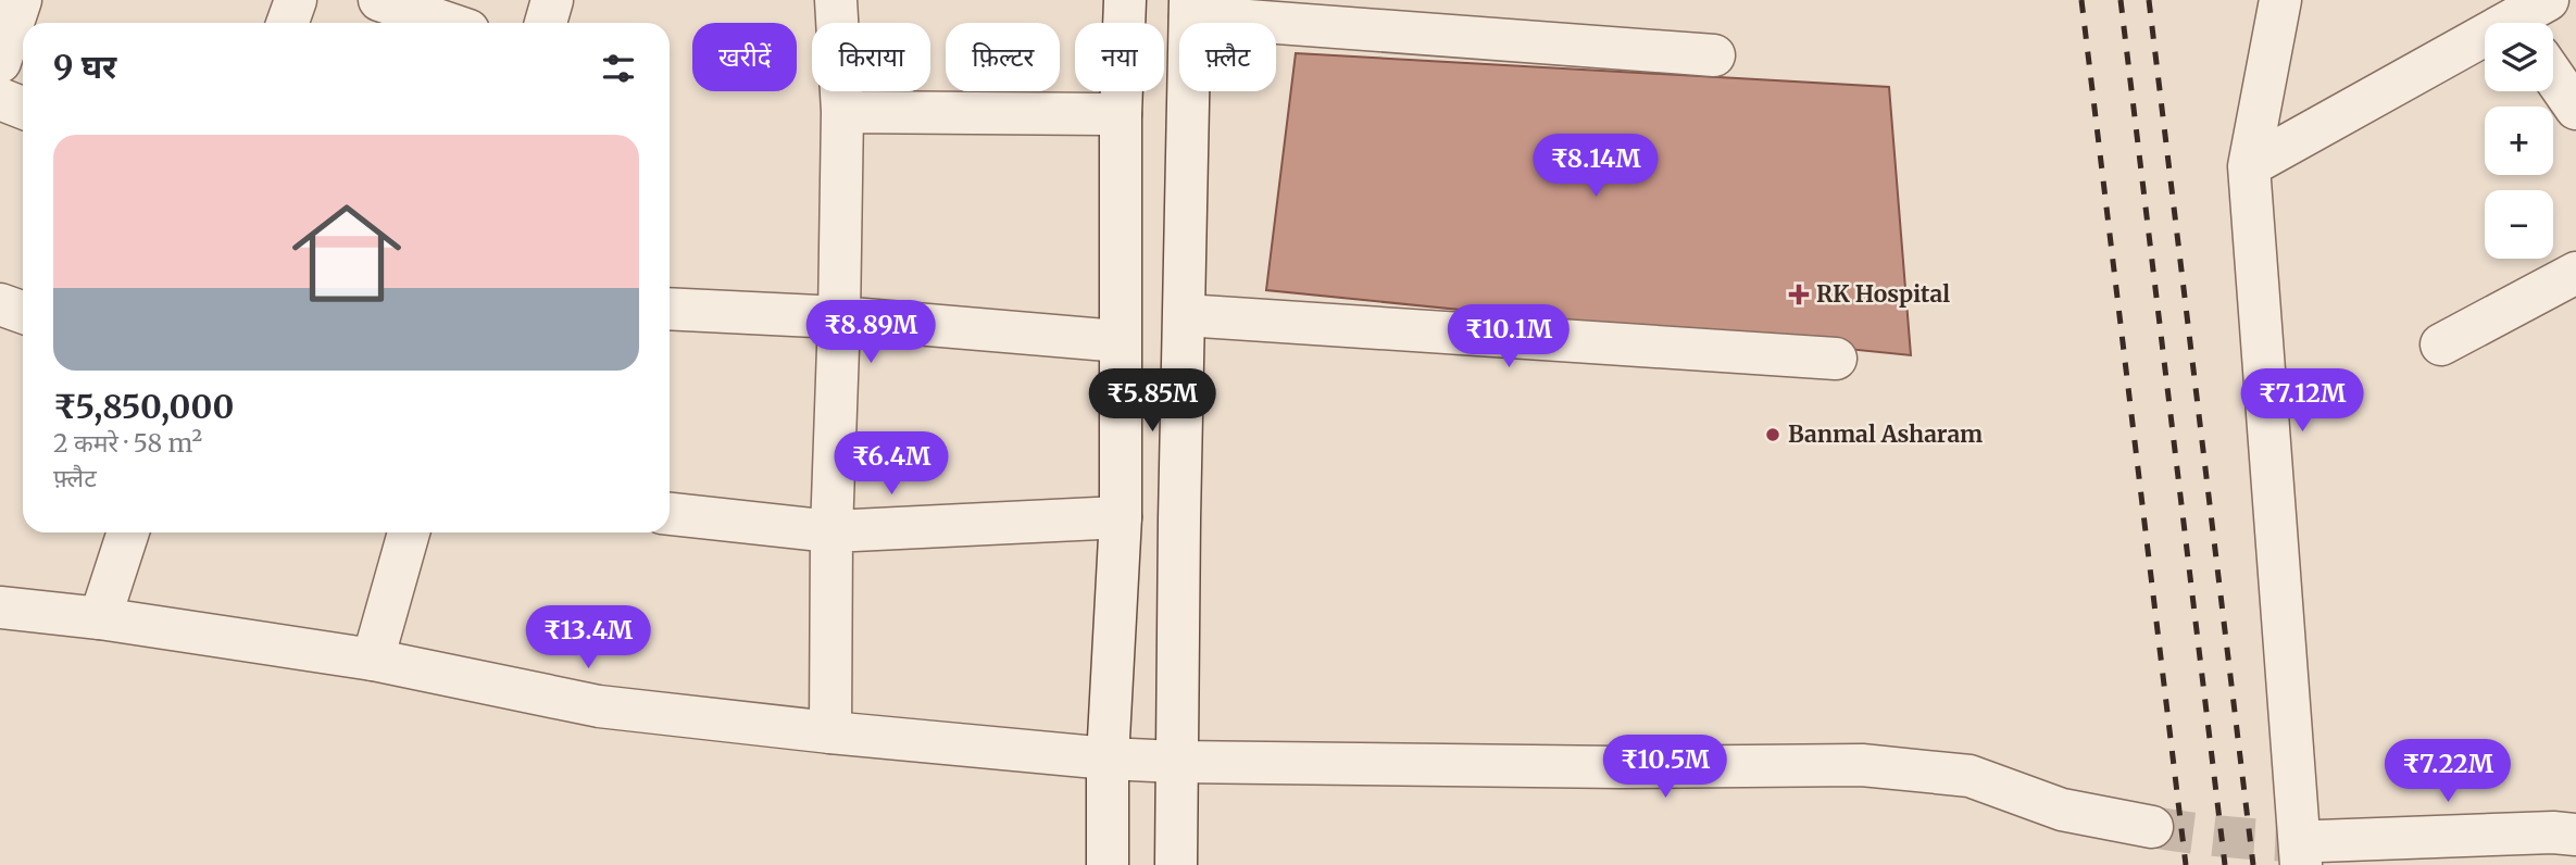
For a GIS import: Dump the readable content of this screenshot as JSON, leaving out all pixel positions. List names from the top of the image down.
{
  "places": {
    "health": ["RK Hospital"],
    "other": ["Banmal Asharam"]
  },
  "page": {
    "map_buttons": ["+", "−"],
    "chip": [
      "खरीदें",
      "किराया",
      "फ़िल्टर",
      "नया",
      "फ़्लैट"
    ],
    "heading": "9 घर",
    "list": [
      {
        "name": "₹5,850,000",
        "note": "2 कमरे · 58 m² · फ़्लैट"
      }
    ],
    "price": [
      "₹8.14M",
      "₹8.89M",
      "₹10.1M",
      "₹5.85M",
      "₹7.12M",
      "₹6.4M",
      "₹13.4M",
      "₹10.5M",
      "₹7.22M"
    ]
  }
}
